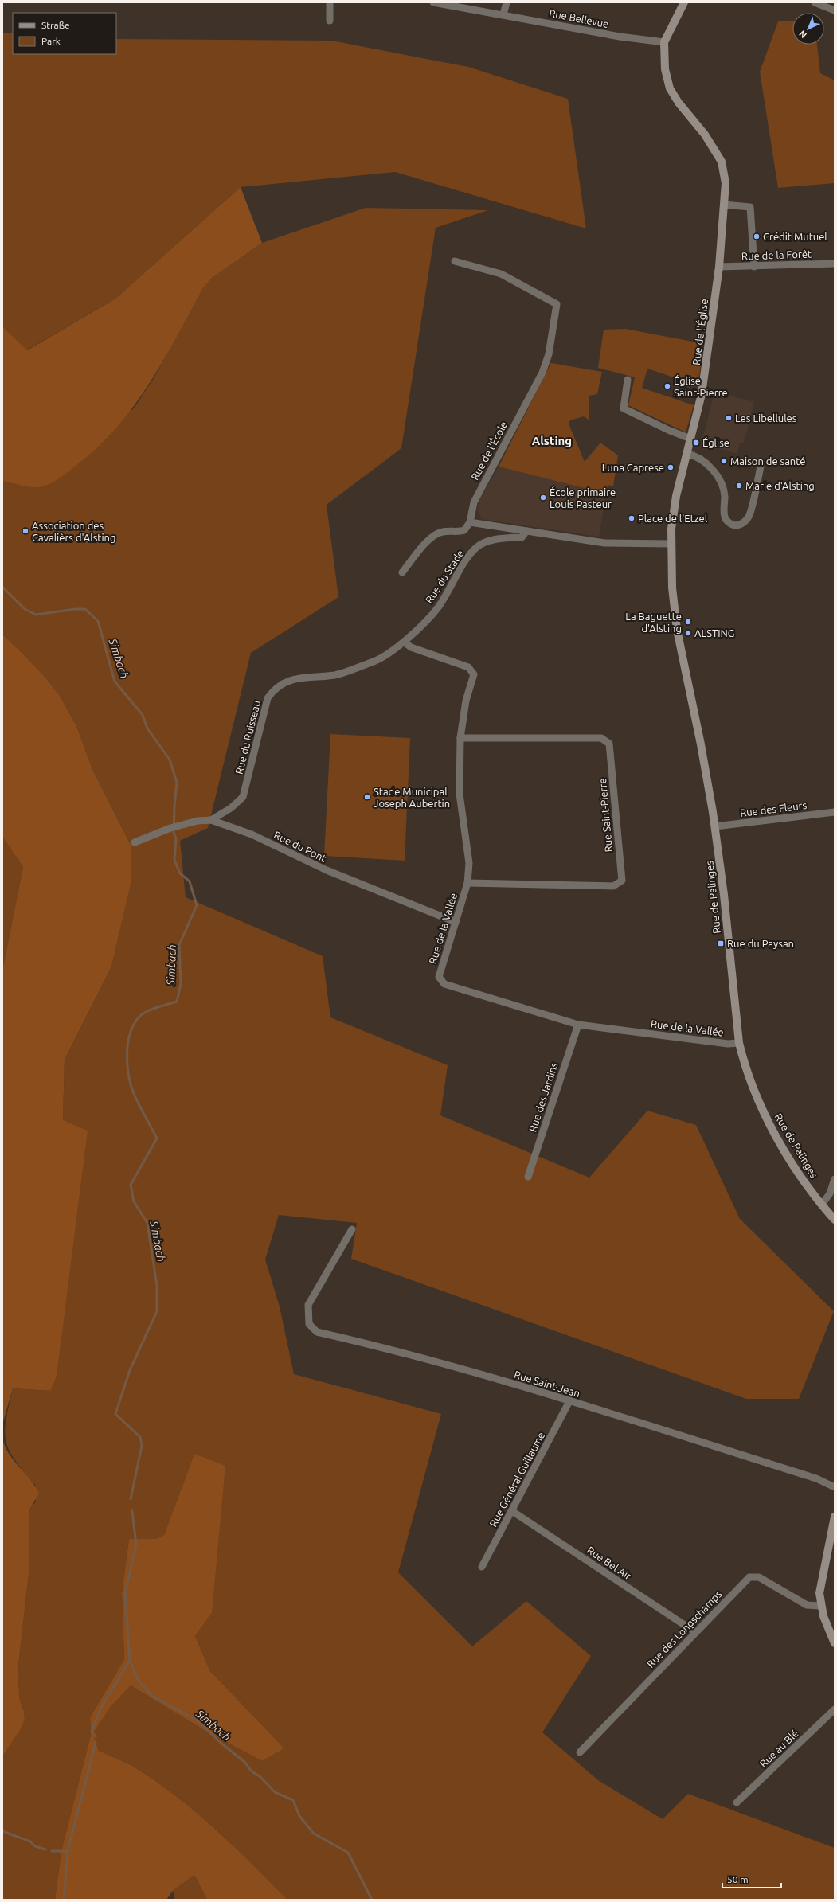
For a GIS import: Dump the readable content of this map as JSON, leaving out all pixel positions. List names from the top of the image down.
{
  "streets": {
    "main road": ["Rue de l'Église", "Rue de Palinges"],
    "street": [
      "Rue Bellevue",
      "Rue de la Forêt",
      "Rue de l'École",
      "Rue du Stade",
      "Rue du Ruisseau",
      "Rue des Fleurs",
      "Rue Saint-Pierre",
      "Rue du Pont",
      "Rue de la Vallée",
      "Rue des Jardins",
      "Rue Saint-Jean",
      "Rue Général Guillaume",
      "Rue Bel Air",
      "Rue des Longschamps",
      "Rue au Blé"
    ]
  },
  "crossings": [
    ["Rue Bellevue", "Rue de l'Église"],
    ["Rue de la Forêt", "Rue de l'Église"],
    ["Rue de l'Église", "Rue de Palinges"],
    ["Rue du Stade", "Rue du Ruisseau"],
    ["Rue du Stade", "Rue de la Vallée"],
    ["Rue du Ruisseau", "Rue du Pont"],
    ["Rue du Ruisseau", "Rue de la Vallée"],
    ["Rue des Fleurs", "Rue de Palinges"],
    ["Rue Saint-Pierre", "Rue de la Vallée"],
    ["Rue du Pont", "Rue de la Vallée"],
    ["Rue de Palinges", "Rue de la Vallée"],
    ["Rue de la Vallée", "Rue des Jardins"],
    ["Rue Saint-Jean", "Rue Général Guillaume"],
    ["Rue Général Guillaume", "Rue Bel Air"],
    ["Rue Bel Air", "Rue des Longschamps"]
  ],
  "districts": ["Alsting"],
  "water": ["Simbach"],
  "places": {
    "other": [
      "Crédit Mutuel",
      "Église Saint-Pierre",
      "Les Libellules",
      "Maison de santé",
      "Luna Caprese",
      "Marie d'Alsting",
      "École primaire Louis Pasteur",
      "Place de l'Etzel",
      "Association des Cavalièrs d'Alsting",
      "La Baguette d'Alsting",
      "ALSTING",
      "Stade Municipal Joseph Aubertin"
    ],
    "transit": ["Église", "Rue du Paysan"]
  },
  "legend": ["Straße", "Park"],
  "scale_bar": "50 m",
  "north": "bottom left"
}
